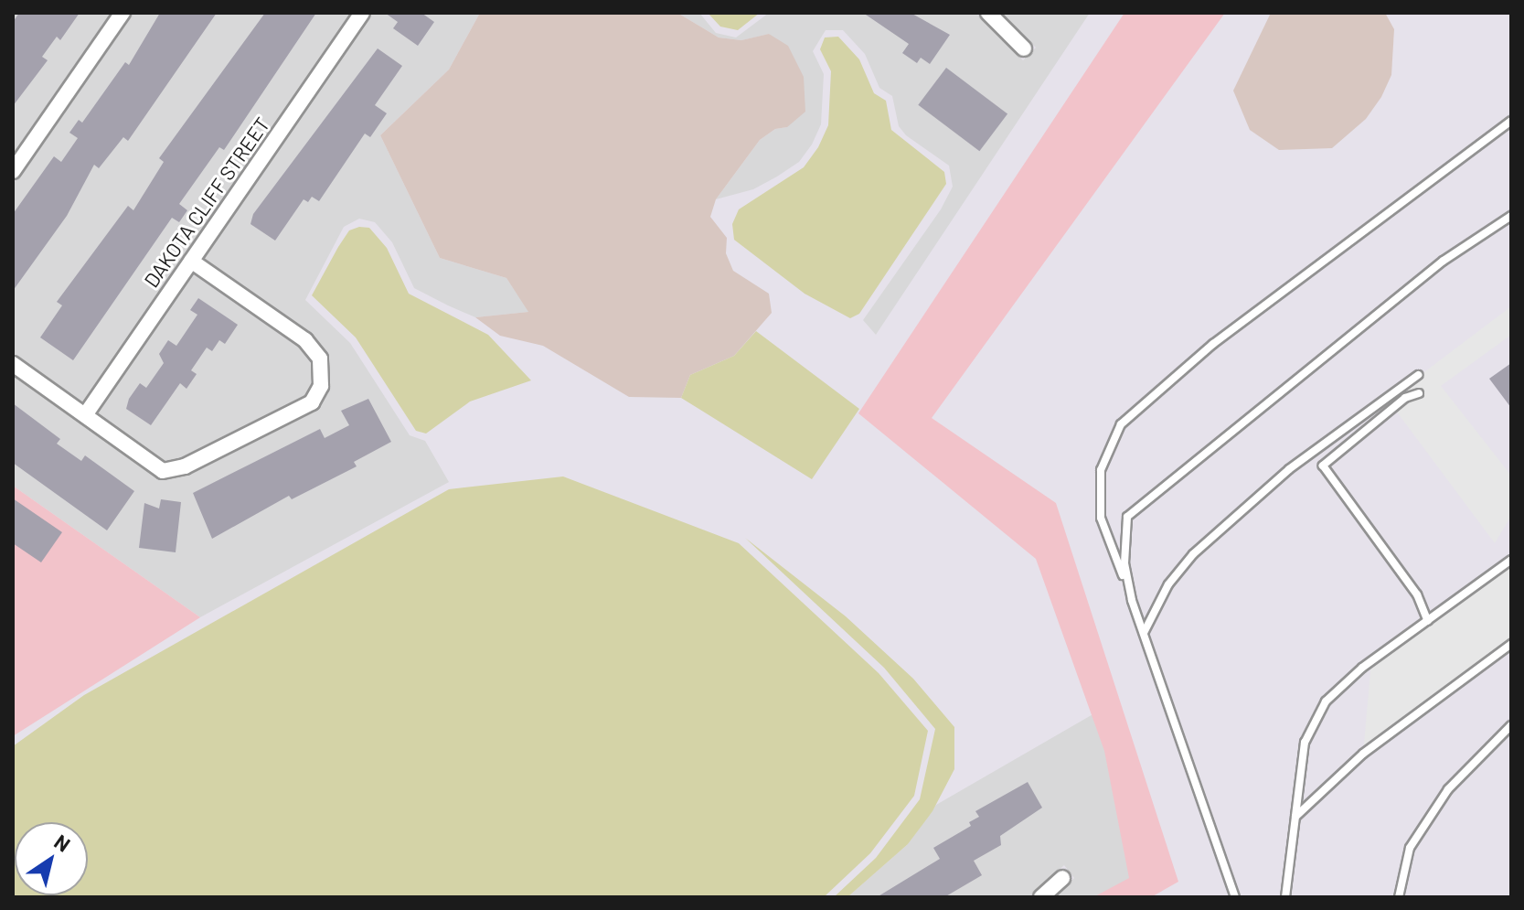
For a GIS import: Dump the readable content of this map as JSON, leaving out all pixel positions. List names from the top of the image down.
{
  "streets": {
    "street": ["DAKOTA CLIFF STREET"]
  },
  "north": "top right"
}
